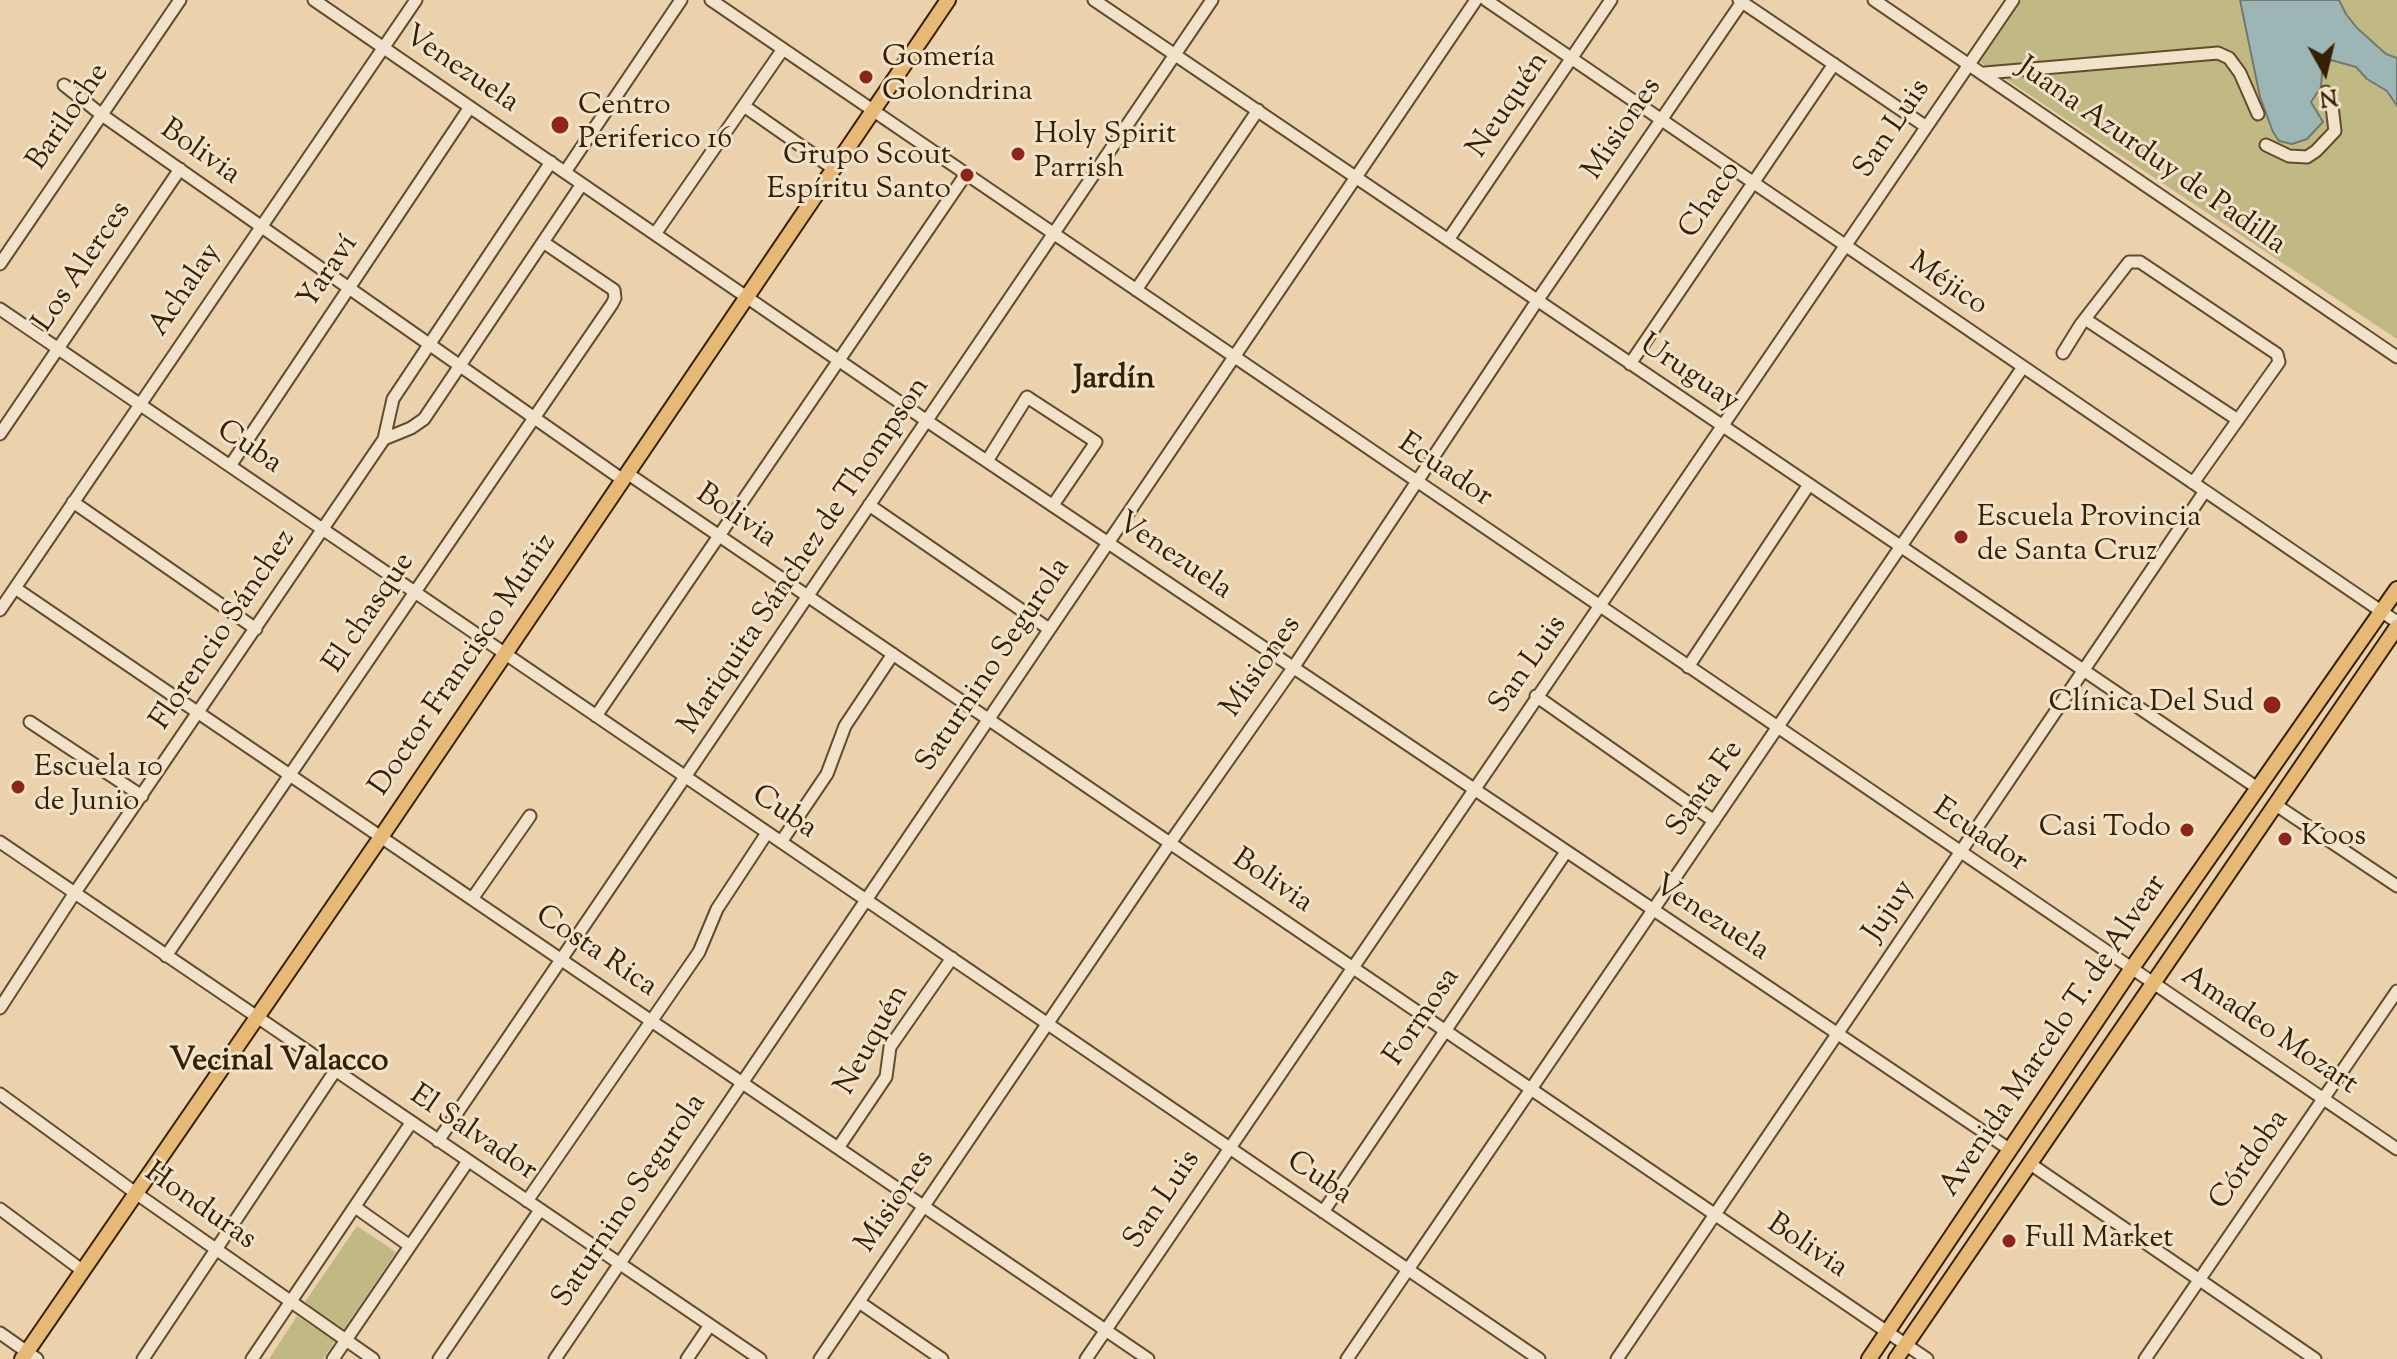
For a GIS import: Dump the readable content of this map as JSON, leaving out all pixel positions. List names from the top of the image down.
{
  "streets": {
    "main road": ["Doctor Francisco Muñiz", "Avenida Marcelo T. de Alvear"],
    "street": [
      "Venezuela",
      "Neuquén",
      "Bariloche",
      "Misiones",
      "San Luis",
      "Bolivia",
      "Juana Azurduy de Padilla",
      "Chaco",
      "Los Alerces",
      "Yaraví",
      "Méjico",
      "Achalay",
      "Uruguay",
      "Cuba",
      "Ecuador",
      "Mariquita Sánchez de Thompson",
      "El chasque",
      "Florencio Sánchez",
      "Saturnino Segurola",
      "Santa Fe",
      "Jujuy",
      "Costa Rica",
      "Formosa",
      "Amadeo Mozart",
      "El Salvador",
      "Córdoba",
      "Honduras"
    ]
  },
  "crossings": [
    ["Venezuela", "Misiones"],
    ["Venezuela", "San Luis"],
    ["Venezuela", "Yaraví"],
    ["Venezuela", "Achalay"],
    ["Venezuela", "Mariquita Sánchez de Thompson"],
    ["Venezuela", "Florencio Sánchez"],
    ["Venezuela", "Doctor Francisco Muñiz"],
    ["Venezuela", "Saturnino Segurola"],
    ["Venezuela", "Santa Fe"],
    ["Venezuela", "Jujuy"],
    ["Venezuela", "Formosa"],
    ["Venezuela", "Avenida Marcelo T. de Alvear"],
    ["Neuquén", "Méjico"],
    ["Neuquén", "Uruguay"],
    ["Neuquén", "Cuba"],
    ["Neuquén", "Costa Rica"],
    ["Bariloche", "Bolivia"],
    ["Misiones", "Bolivia"],
    ["Misiones", "Méjico"],
    ["Misiones", "Uruguay"],
    ["Misiones", "Cuba"],
    ["Misiones", "Ecuador"],
    ["Misiones", "Costa Rica"],
    ["San Luis", "Bolivia"],
    ["San Luis", "Juana Azurduy de Padilla"],
    ["San Luis", "Méjico"],
    ["San Luis", "Uruguay"],
    ["San Luis", "Cuba"],
    ["San Luis", "Ecuador"],
    ["San Luis", "Costa Rica"],
    ["Bolivia", "Los Alerces"],
    ["Bolivia", "Yaraví"],
    ["Bolivia", "Achalay"],
    ["Bolivia", "Mariquita Sánchez de Thompson"],
    ["Bolivia", "El chasque"],
    ["Bolivia", "Florencio Sánchez"],
    ["Bolivia", "Doctor Francisco Muñiz"],
    ["Bolivia", "Saturnino Segurola"],
    ["Bolivia", "Santa Fe"],
    ["Bolivia", "Jujuy"],
    ["Bolivia", "Formosa"],
    ["Bolivia", "Avenida Marcelo T. de Alvear"],
    ["Chaco", "Méjico"],
    ["Chaco", "Uruguay"],
    ["Los Alerces", "Cuba"],
    ["Yaraví", "Cuba"],
    ["Méjico", "Santa Fe"],
    ["Méjico", "Jujuy"],
    ["Méjico", "Avenida Marcelo T. de Alvear"],
    ["Achalay", "Cuba"],
    ["Achalay", "Costa Rica"],
    ["Uruguay", "Mariquita Sánchez de Thompson"],
    ["Uruguay", "Saturnino Segurola"],
    ["Uruguay", "Santa Fe"],
    ["Uruguay", "Jujuy"],
    ["Uruguay", "Avenida Marcelo T. de Alvear"],
    ["Cuba", "Mariquita Sánchez de Thompson"],
    ["Cuba", "El chasque"],
    ["Cuba", "Florencio Sánchez"],
    ["Cuba", "Doctor Francisco Muñiz"],
    ["Cuba", "Saturnino Segurola"],
    ["Cuba", "Santa Fe"],
    ["Cuba", "Formosa"],
    ["Ecuador", "Mariquita Sánchez de Thompson"],
    ["Ecuador", "Doctor Francisco Muñiz"],
    ["Ecuador", "Saturnino Segurola"],
    ["Ecuador", "Santa Fe"],
    ["Ecuador", "Jujuy"],
    ["Ecuador", "Amadeo Mozart"],
    ["Ecuador", "Avenida Marcelo T. de Alvear"],
    ["Mariquita Sánchez de Thompson", "Costa Rica"],
    ["Mariquita Sánchez de Thompson", "El Salvador"],
    ["El chasque", "Costa Rica"],
    ["El chasque", "El Salvador"],
    ["Florencio Sánchez", "Costa Rica"],
    ["Florencio Sánchez", "El Salvador"],
    ["Doctor Francisco Muñiz", "Costa Rica"],
    ["Doctor Francisco Muñiz", "El Salvador"],
    ["Doctor Francisco Muñiz", "Honduras"],
    ["Saturnino Segurola", "Costa Rica"],
    ["Saturnino Segurola", "El Salvador"],
    ["Amadeo Mozart", "Avenida Marcelo T. de Alvear"],
    ["Amadeo Mozart", "Córdoba"]
  ],
  "districts": ["Jardín", "Vecinal Valacco"],
  "places": [
    "Gomería Golondrina",
    "Centro Periferico 16",
    "Holy Spirit Parrish",
    "Grupo Scout Espíritu Santo",
    "Escuela Provincia de Santa Cruz",
    "Clínica Del Sud",
    "Escuela 10 de Junio",
    "Casi Todo",
    "Koos",
    "Full Market"
  ],
  "north": "bottom"
}
